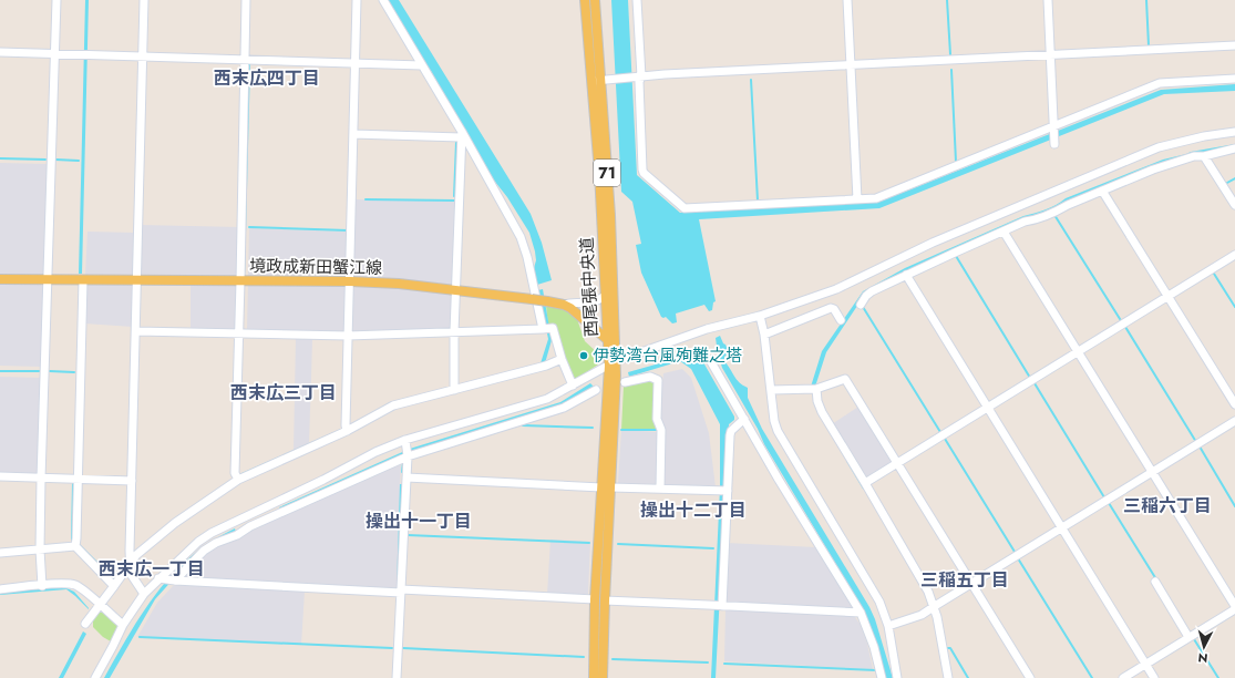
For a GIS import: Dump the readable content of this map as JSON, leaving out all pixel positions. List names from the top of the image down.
{
  "streets": {
    "main road": ["71", "境政成新田蟹江線", "西尾張中央道"]
  },
  "crossings": [
    ["境政成新田蟹江線", "西尾張中央道"]
  ],
  "districts": [
    "西末広四丁目",
    "西末広三丁目",
    "三稲六丁目",
    "操出十二丁目",
    "操出十一丁目",
    "西末広一丁目",
    "三稲五丁目"
  ],
  "places": ["伊勢湾台風殉難之塔"],
  "north": "bottom"
}
